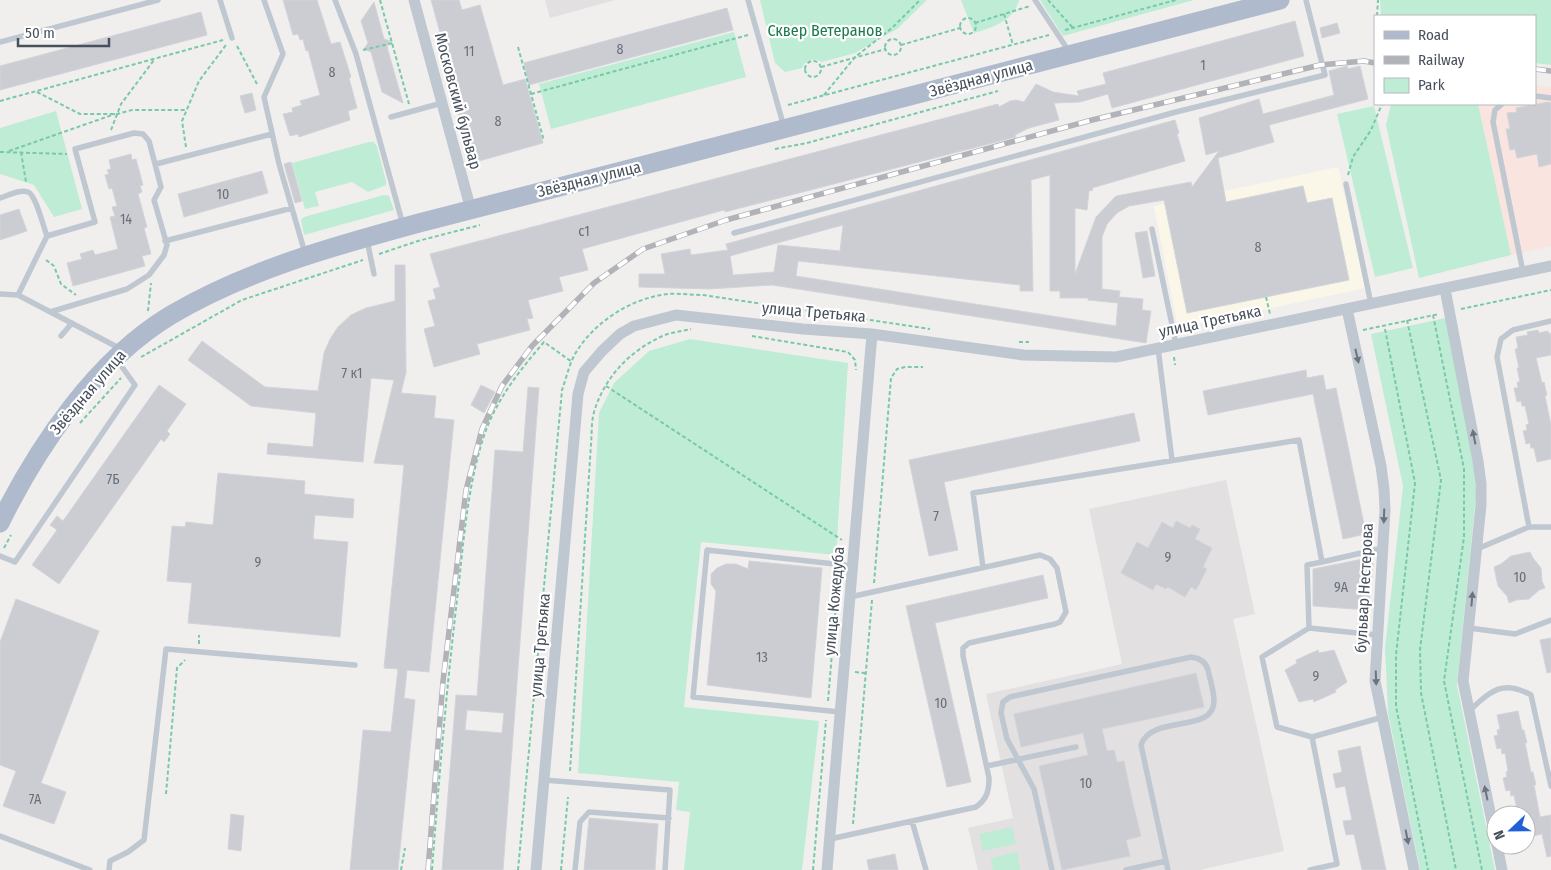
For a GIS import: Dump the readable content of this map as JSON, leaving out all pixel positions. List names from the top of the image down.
{
  "streets": {
    "main road": ["Звёздная улица"],
    "street": [
      "Московский бульвар",
      "улица Третьяка",
      "бульвар Нестерова",
      "улица Кожедуба"
    ]
  },
  "crossings": [
    ["Звёздная улица", "Московский бульвар"],
    ["улица Третьяка", "бульвар Нестерова"],
    ["улица Третьяка", "улица Кожедуба"]
  ],
  "parks": ["Сквер Ветеранов"],
  "house_numbers": [
    "8",
    "11",
    "1",
    "8",
    "8",
    "10",
    "14",
    "c1",
    "8",
    "7 к1",
    "7Б",
    "7",
    "9",
    "9",
    "10",
    "9А",
    "13",
    "9",
    "10",
    "10",
    "7А"
  ],
  "legend": ["Road", "Railway", "Park"],
  "scale_bar": "50 m",
  "north": "left"
}
